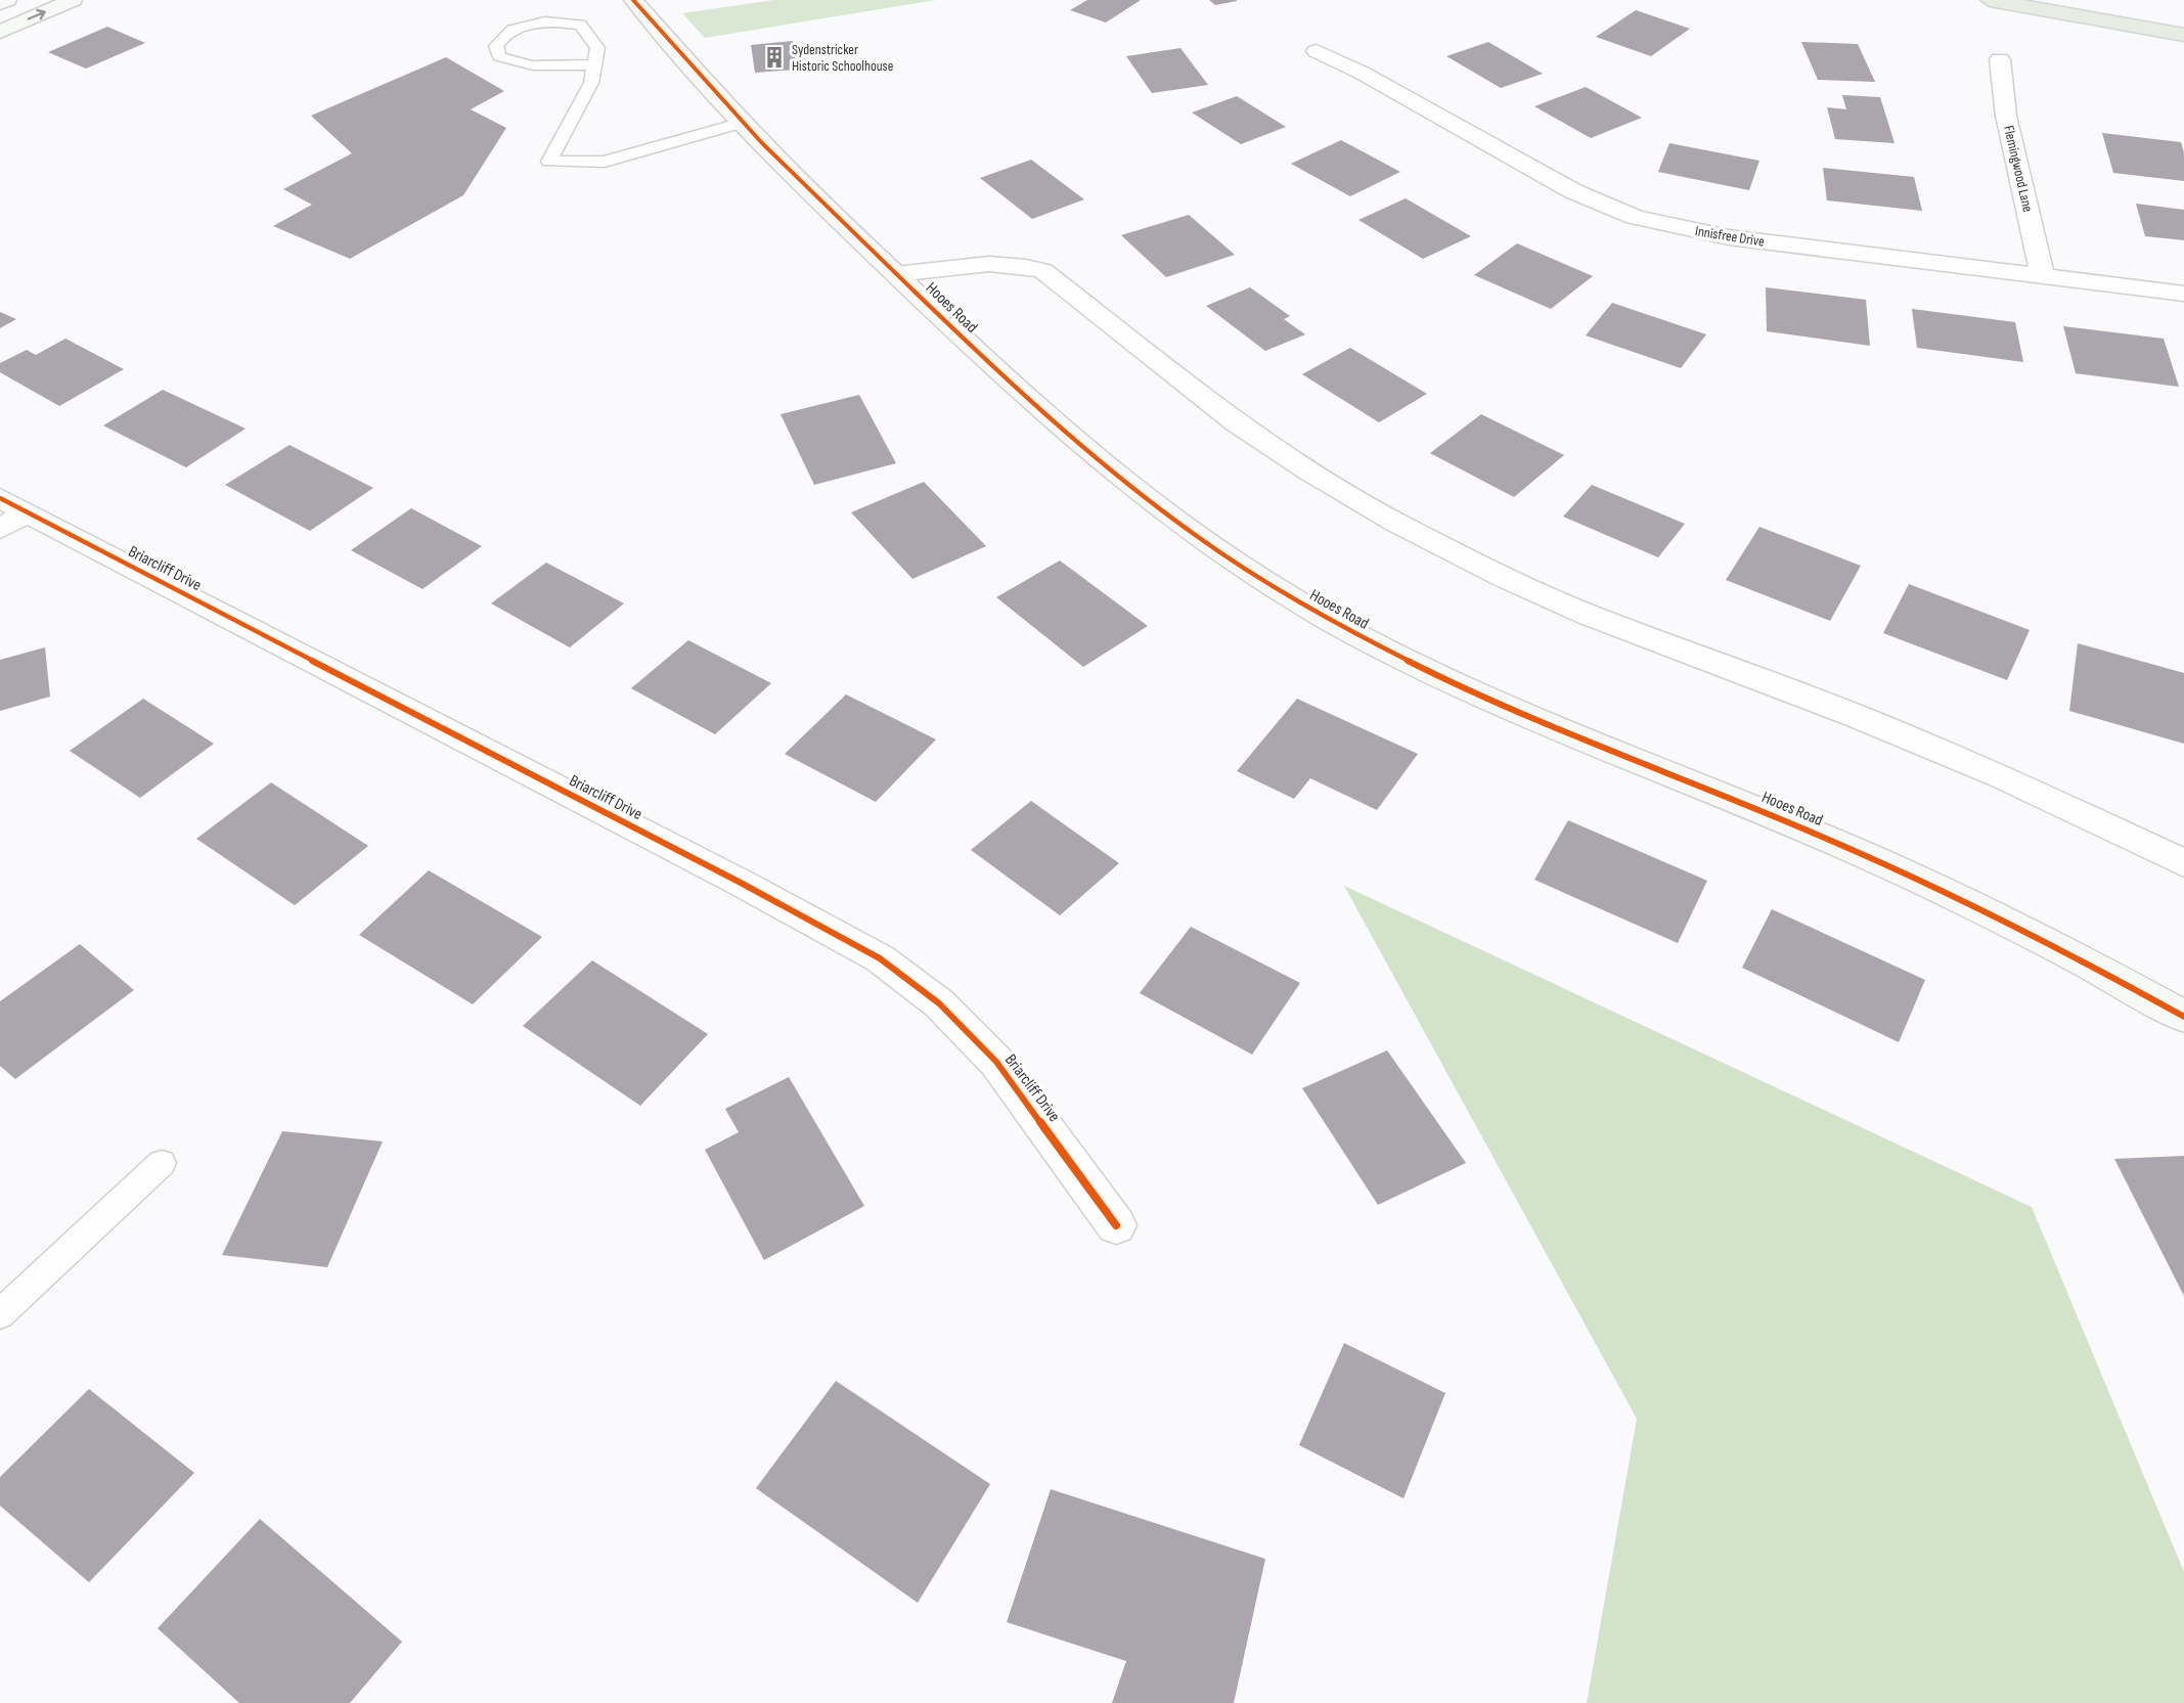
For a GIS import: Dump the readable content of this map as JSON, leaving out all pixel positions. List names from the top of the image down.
{
  "streets": {
    "street": [
      "Flemingwood Lane",
      "Innisfree Drive",
      "Hooes Road",
      "Briarcliff Drive"
    ]
  },
  "crossings": [
    ["Flemingwood Lane", "Innisfree Drive"]
  ],
  "places": {
    "building": ["Sydenstricker Historic Schoolhouse"]
  }
}
